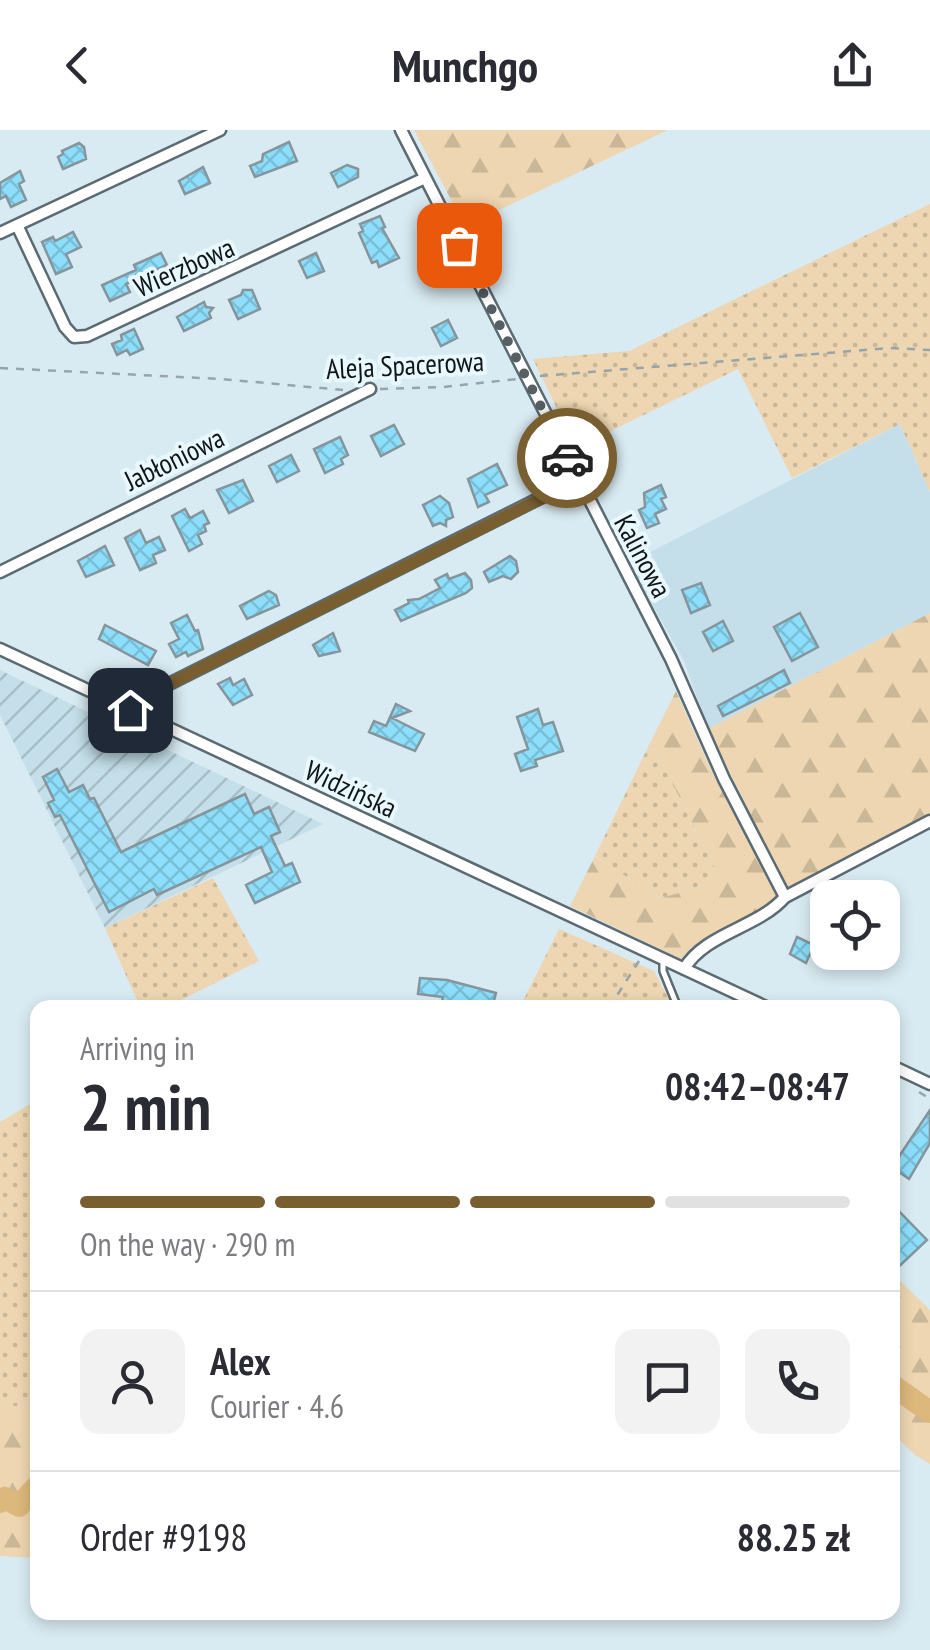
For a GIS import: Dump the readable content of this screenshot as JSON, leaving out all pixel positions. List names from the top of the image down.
{
  "streets": {
    "street": [
      "Wierzbowa",
      "Jabłoniowa",
      "Kalinowa",
      "Widzińska"
    ],
    "path": ["Aleja Spacerowa"]
  },
  "crossings": [
    ["Wierzbowa", "Kalinowa"],
    ["Aleja Spacerowa", "Jabłoniowa"],
    ["Aleja Spacerowa", "Kalinowa"]
  ],
  "page": {
    "header": "Munchgo",
    "heading": ["2 min", "Arriving in", "08:42–08:47"],
    "panel": [
      "Alex",
      "Courier · 4.6",
      "Order #9198",
      "88.25 zł"
    ],
    "bar": "On the way · 290 m"
  }
}
